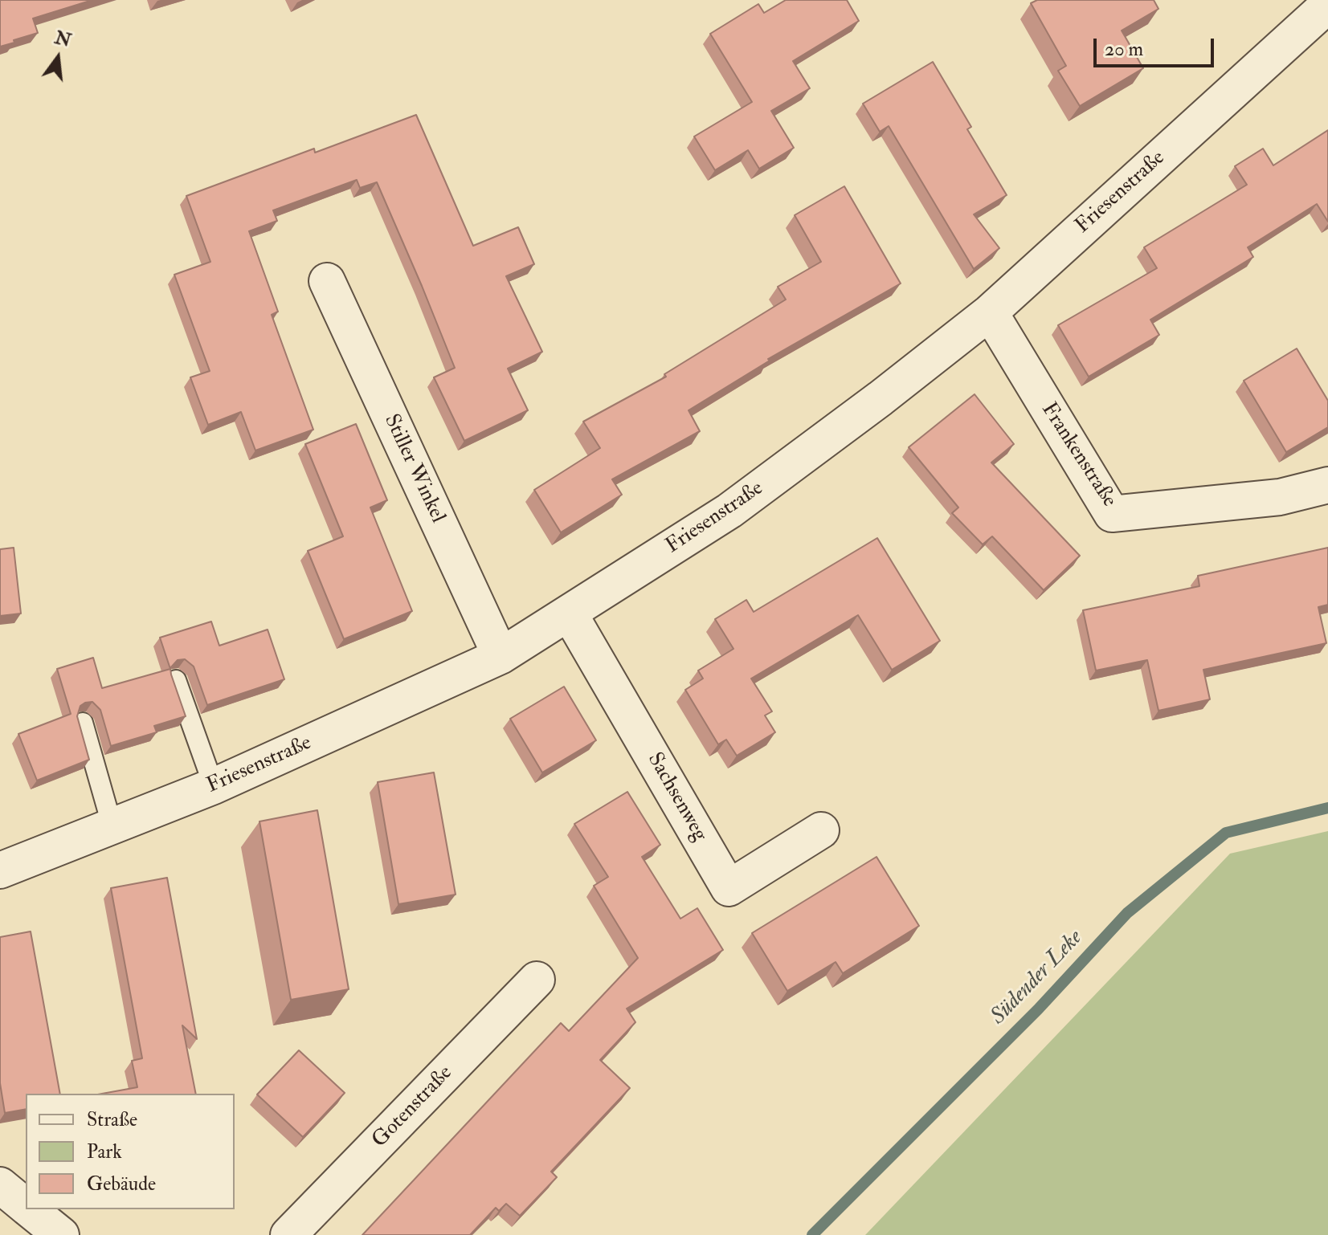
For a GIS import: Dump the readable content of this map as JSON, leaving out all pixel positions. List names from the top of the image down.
{
  "streets": {
    "street": [
      "Friesenstraße",
      "Frankenstraße",
      "Stiller Winkel",
      "Sachsenweg",
      "Gotenstraße"
    ]
  },
  "crossings": [
    ["Friesenstraße", "Frankenstraße"],
    ["Friesenstraße", "Stiller Winkel"],
    ["Friesenstraße", "Sachsenweg"]
  ],
  "water": ["Südender Leke"],
  "legend": ["Straße", "Park", "Gebäude"],
  "scale_bar": "20 m",
  "north": "top"
}
